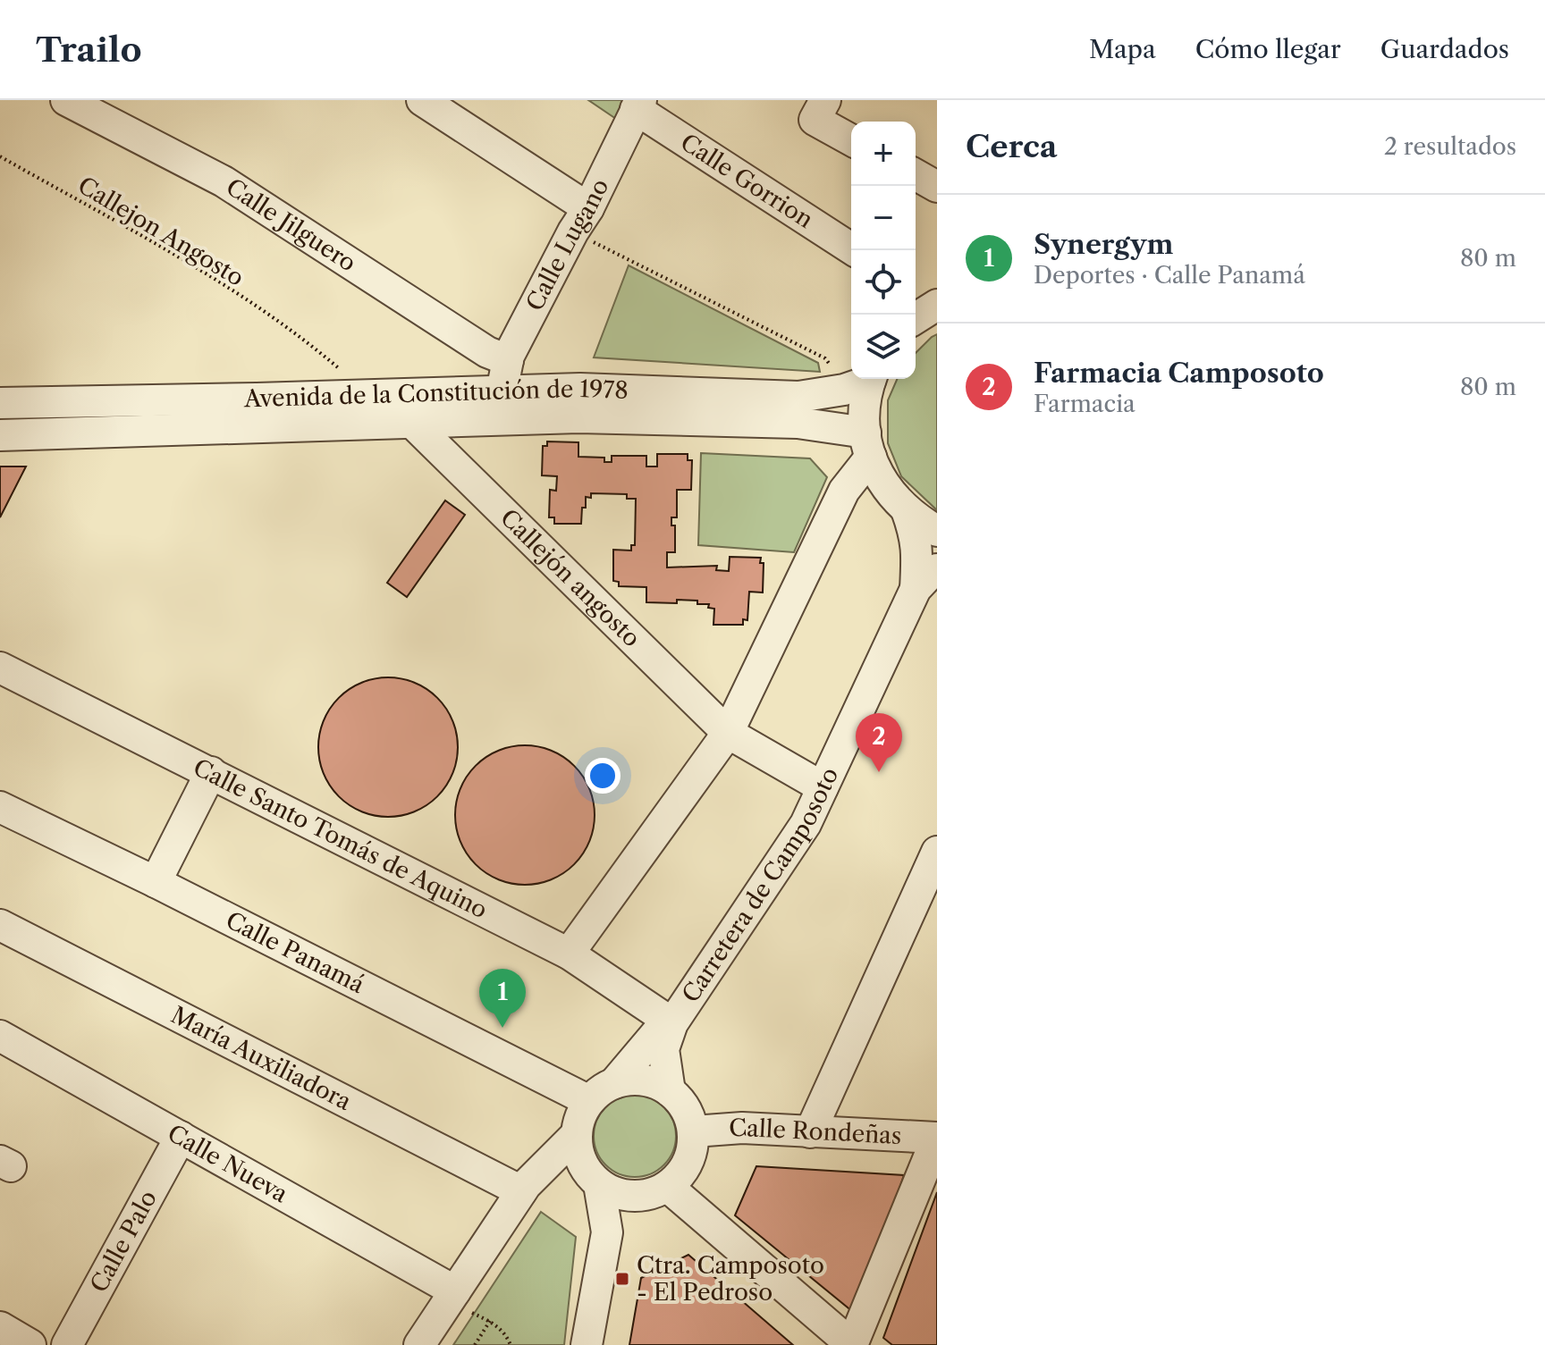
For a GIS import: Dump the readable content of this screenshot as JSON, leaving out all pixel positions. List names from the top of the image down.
{
  "streets": {
    "street": [
      "Calle Gorrion",
      "Calle Jilguero",
      "Calle Lugano",
      "Avenida de la Constitución de 1978",
      "Callejón angosto",
      "Calle Santo Tomás de Aquino",
      "Carretera de Camposoto",
      "Calle Panamá",
      "María Auxiliadora",
      "Calle Rondeñas",
      "Calle Nueva",
      "Calle Palo"
    ],
    "path": ["Callejon Angosto"]
  },
  "crossings": [
    ["Calle Gorrion", "Calle Lugano"],
    ["Calle Jilguero", "Calle Lugano"],
    ["Callejon Angosto", "Avenida de la Constitución de 1978"],
    ["Calle Lugano", "Avenida de la Constitución de 1978"],
    ["Avenida de la Constitución de 1978", "Callejón angosto"],
    ["Callejón angosto", "Carretera de Camposoto"],
    ["Calle Santo Tomás de Aquino", "Carretera de Camposoto"],
    ["Carretera de Camposoto", "Calle Panamá"],
    ["Carretera de Camposoto", "Calle Rondeñas"],
    ["Calle Panamá", "Calle Rondeñas"],
    ["Calle Nueva", "Calle Palo"]
  ],
  "places": {
    "transit": ["Ctra. Camposoto - El Pedroso"]
  },
  "page": {
    "header": "Trailo",
    "nav": ["Mapa", "Cómo llegar", "Guardados"],
    "heading": ["Cerca", "2 resultados"],
    "map_buttons": ["+", "−"],
    "list": [
      {
        "mark": "1",
        "name": "Synergym",
        "note": "Deportes · Calle Panamá",
        "value": "80 m"
      },
      {
        "mark": "2",
        "name": "Farmacia Camposoto",
        "note": "Farmacia",
        "value": "80 m"
      }
    ],
    "pins": ["2", "1"]
  }
}
